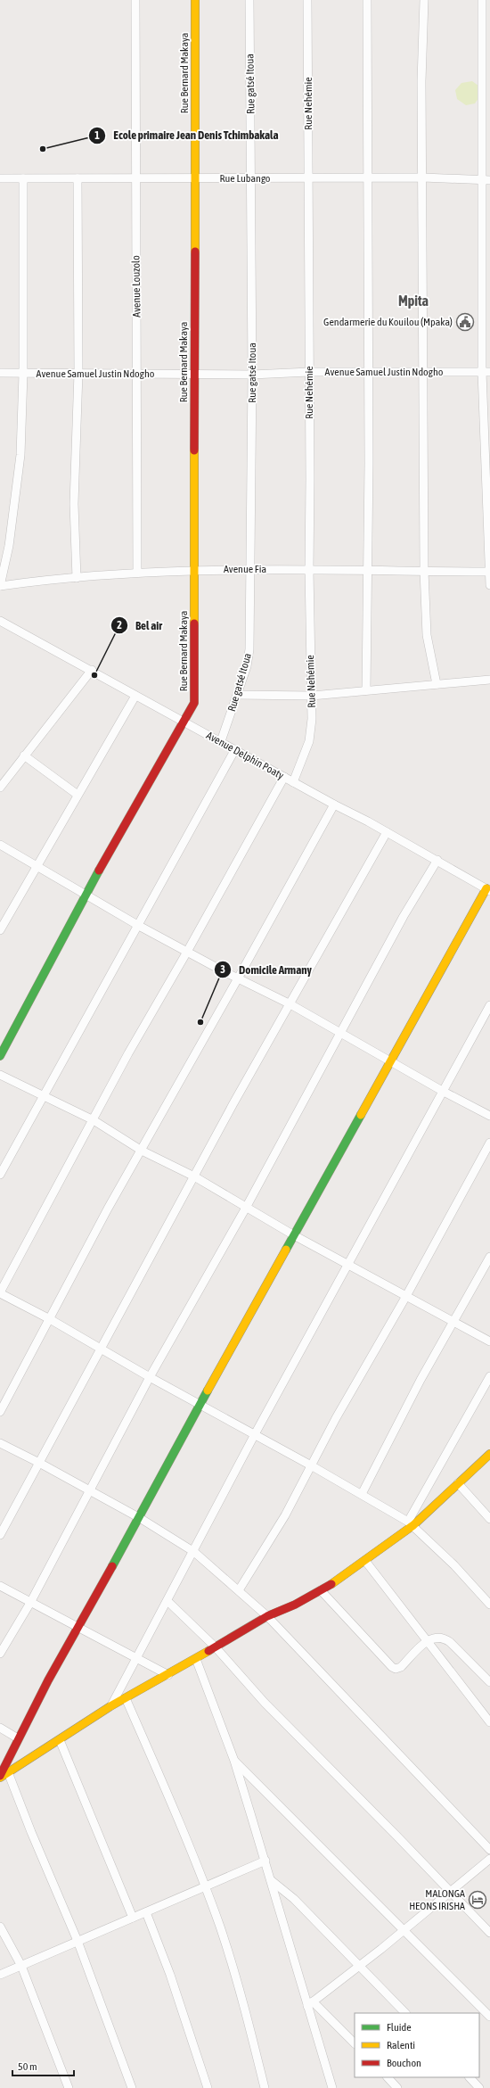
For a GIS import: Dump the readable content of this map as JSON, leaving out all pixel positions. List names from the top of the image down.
{
  "streets": {
    "street": [
      "Rue Bernard Makaya",
      "Rue gatsé Itoua",
      "Rue Nehémie",
      "Rue Lubango",
      "Avenue Louzolo",
      "Avenue Samuel Justin Ndogho",
      "Avenue Fia",
      "Avenue Delphin Poaty"
    ]
  },
  "crossings": [
    ["Rue Bernard Makaya", "Rue Lubango"],
    ["Rue Bernard Makaya", "Avenue Samuel Justin Ndogho"],
    ["Rue Bernard Makaya", "Avenue Fia"],
    ["Rue Bernard Makaya", "Avenue Delphin Poaty"],
    ["Rue gatsé Itoua", "Rue Lubango"],
    ["Rue gatsé Itoua", "Avenue Samuel Justin Ndogho"],
    ["Rue gatsé Itoua", "Avenue Fia"],
    ["Rue gatsé Itoua", "Avenue Delphin Poaty"],
    ["Rue Nehémie", "Rue Lubango"],
    ["Rue Nehémie", "Avenue Samuel Justin Ndogho"],
    ["Rue Nehémie", "Avenue Fia"],
    ["Rue Nehémie", "Avenue Delphin Poaty"],
    ["Rue Lubango", "Avenue Louzolo"],
    ["Avenue Louzolo", "Avenue Samuel Justin Ndogho"],
    ["Avenue Louzolo", "Avenue Fia"]
  ],
  "districts": ["Mpita"],
  "places": {
    "other": ["Ecole primaire Jean Denis Tchimbakala", "Bel air", "Domicile Armany"],
    "public building": ["Gendarmerie du Kouilou (Mpaka)"],
    "hotel": ["MALONGA HEONS IRISHA"]
  },
  "legend": ["Fluide", "Ralenti", "Bouchon"],
  "scale_bar": "50 m"
}
